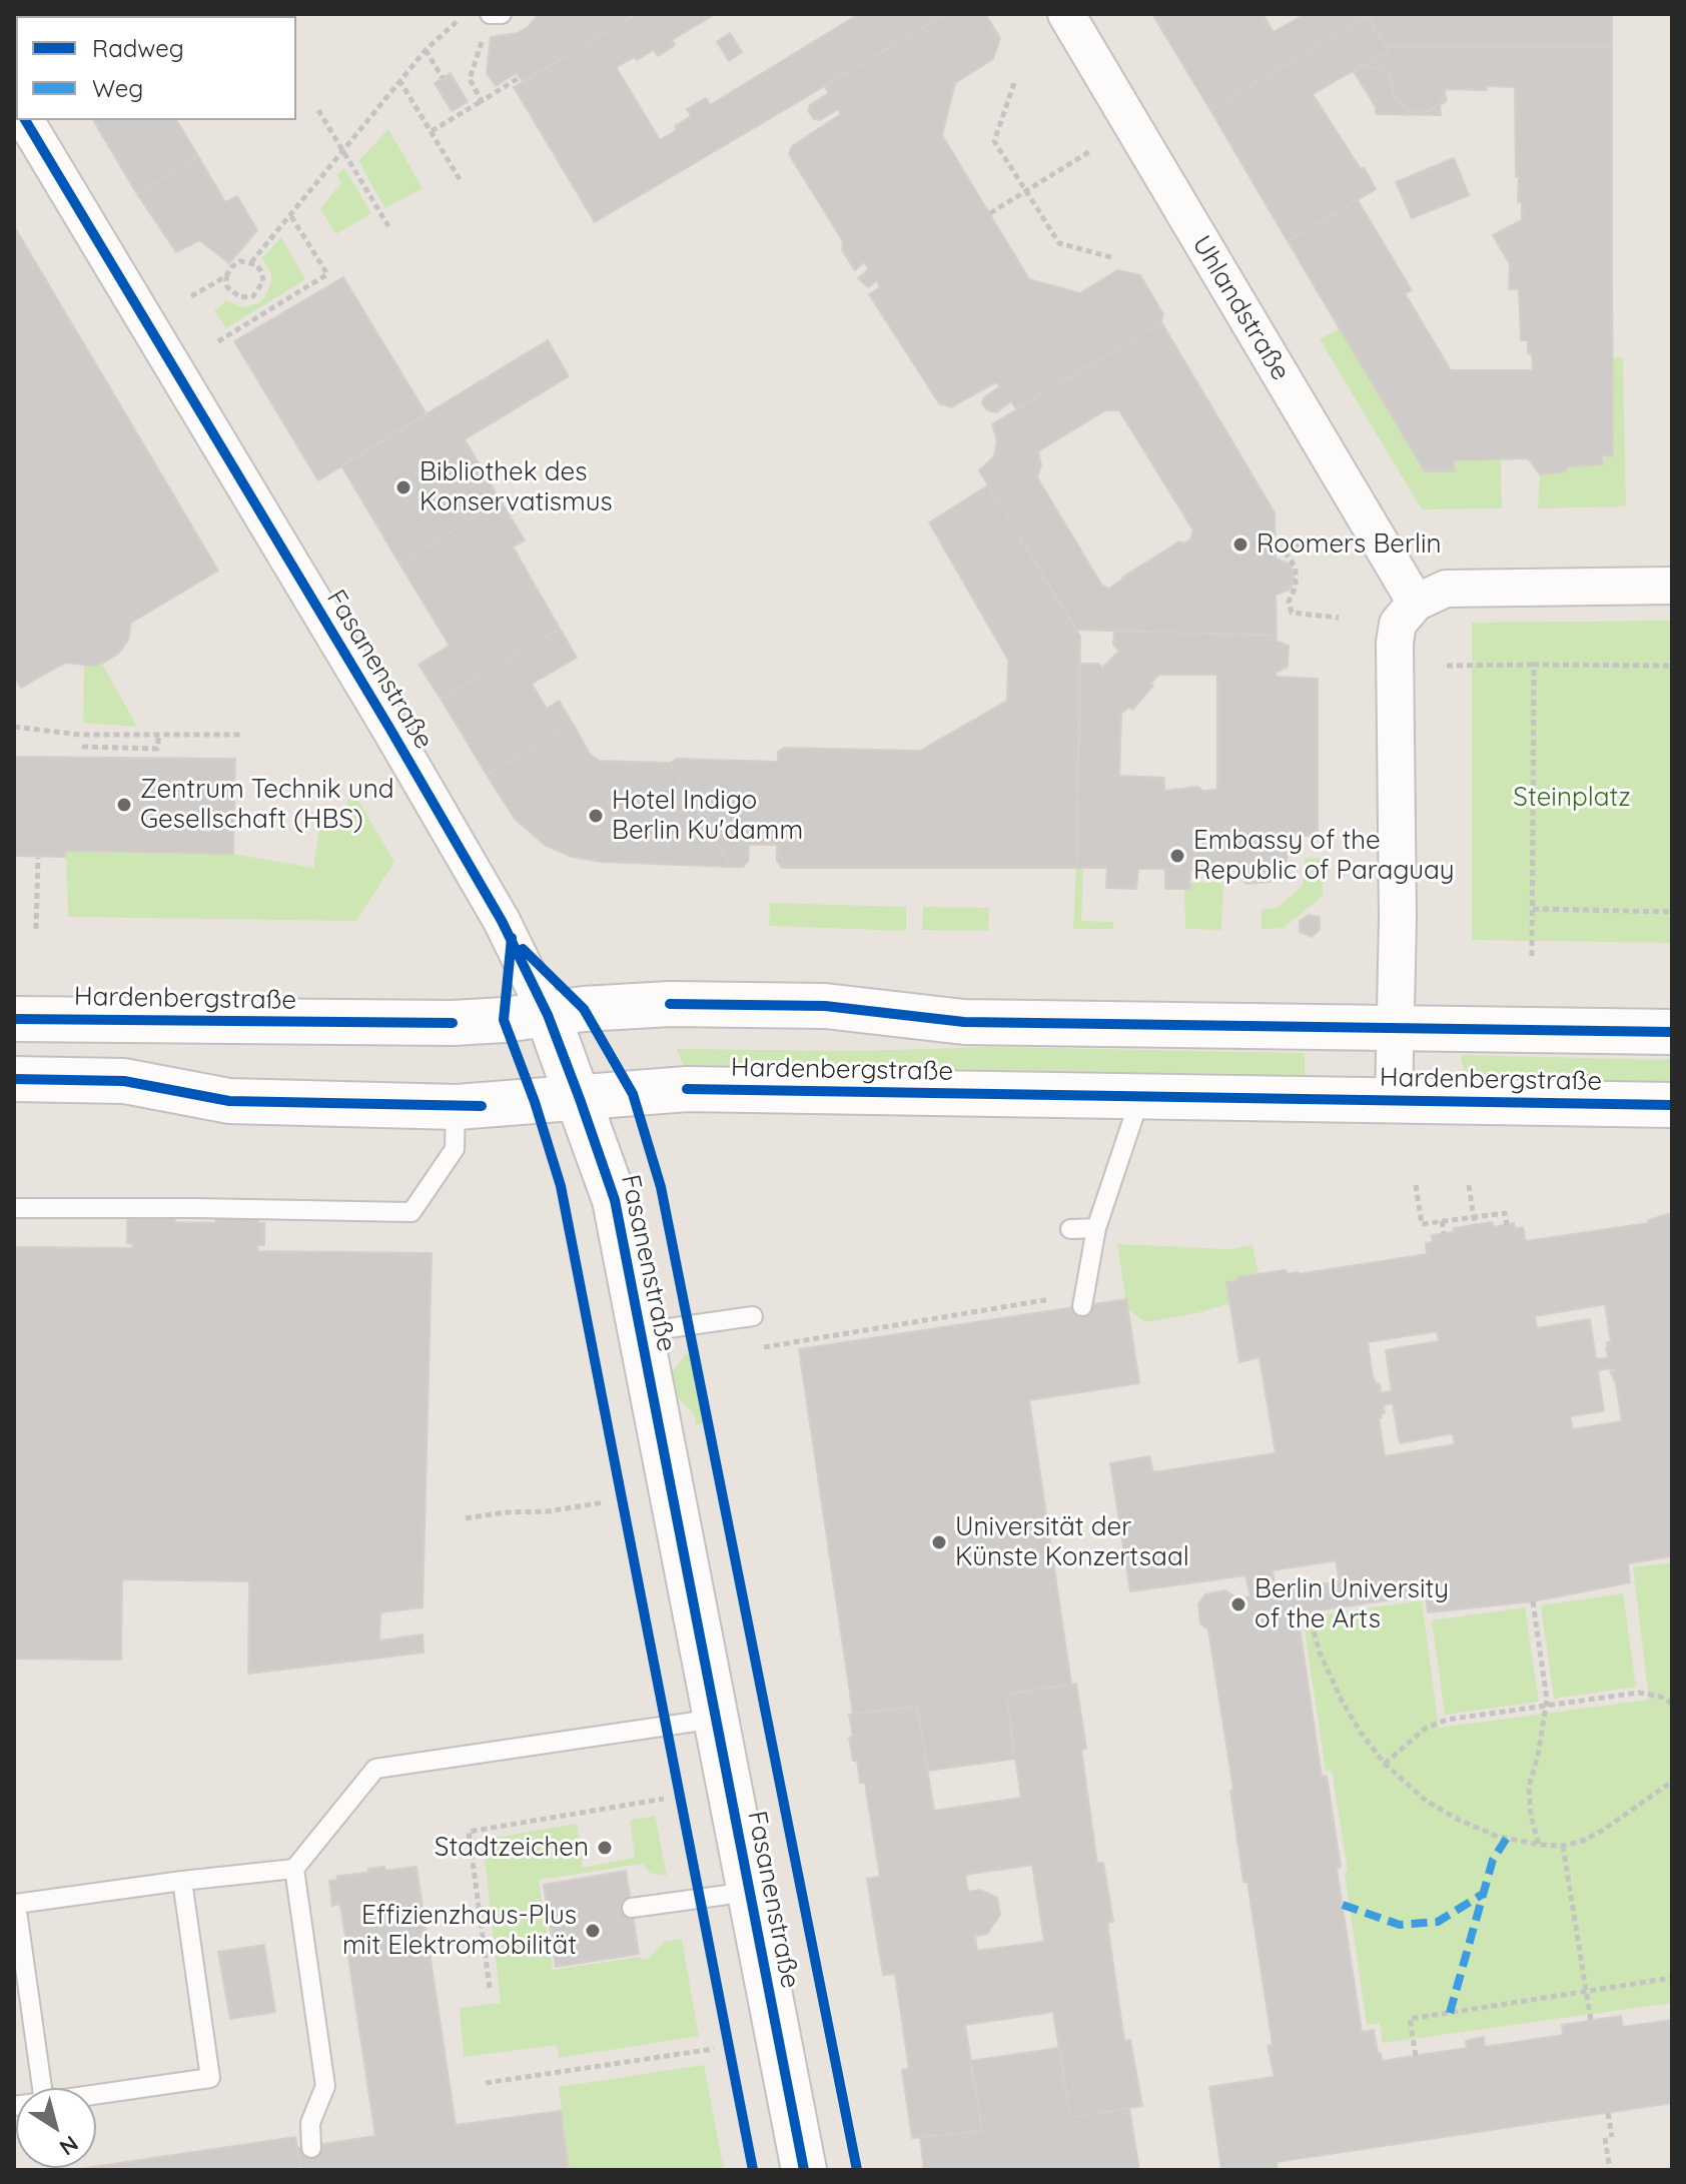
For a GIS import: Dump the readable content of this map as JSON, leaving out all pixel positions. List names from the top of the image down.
{
  "streets": {
    "main road": ["Fasanenstraße", "Hardenbergstraße"],
    "street": ["Uhlandstraße"]
  },
  "crossings": [
    ["Fasanenstraße", "Hardenbergstraße"]
  ],
  "parks": ["Steinplatz"],
  "places": [
    "Bibliothek des Konservatismus",
    "Roomers Berlin",
    "Zentrum Technik und Gesellschaft (HBS)",
    "Hotel Indigo Berlin Ku'damm",
    "Embassy of the Republic of Paraguay",
    "Universität der Künste Konzertsaal",
    "Berlin University of the Arts",
    "Stadtzeichen",
    "Effizienzhaus-Plus mit Elektromobilität"
  ],
  "legend": ["Radweg", "Weg"],
  "north": "bottom right"
}
